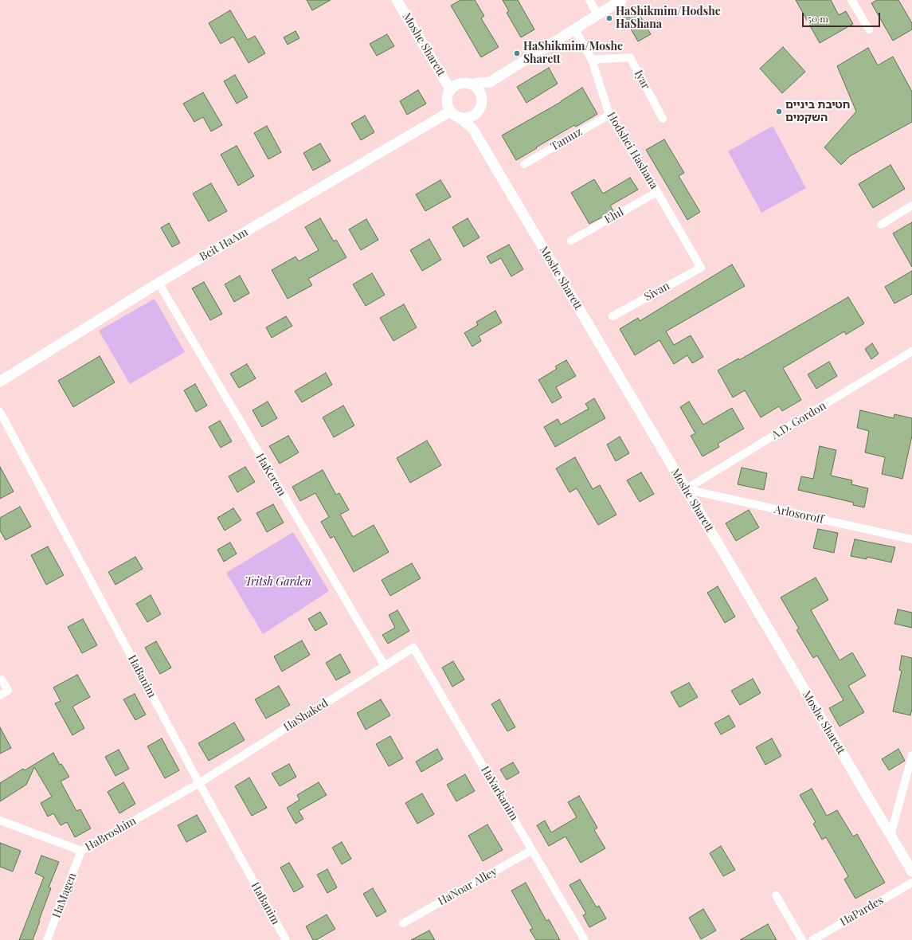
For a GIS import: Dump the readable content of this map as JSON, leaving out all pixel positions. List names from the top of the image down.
{
  "streets": {
    "street": [
      "Moshe Sharett",
      "Iyar",
      "Tamuz",
      "Hodshei Hashana",
      "Elul",
      "Beit HaAm",
      "Sivan",
      "A.D. Gordon",
      "HaKerem",
      "Arlosoroff",
      "HaBanim",
      "HaShaked",
      "HaYarkanim",
      "HaBroshim",
      "HaNoar Alley",
      "HaMagen",
      "HaPardes"
    ]
  },
  "crossings": [
    ["Moshe Sharett", "Beit HaAm"],
    ["Moshe Sharett", "A.D. Gordon"],
    ["Moshe Sharett", "Arlosoroff"],
    ["Iyar", "Hodshei Hashana"],
    ["Tamuz", "Hodshei Hashana"],
    ["Hodshei Hashana", "Elul"],
    ["Hodshei Hashana", "Sivan"],
    ["Beit HaAm", "HaKerem"],
    ["A.D. Gordon", "Arlosoroff"],
    ["HaKerem", "HaShaked"],
    ["HaBanim", "HaShaked"],
    ["HaBanim", "HaBroshim"],
    ["HaShaked", "HaYarkanim"],
    ["HaShaked", "HaBroshim"],
    ["HaYarkanim", "HaNoar Alley"],
    ["HaBroshim", "HaMagen"]
  ],
  "parks": ["Tritsh Garden"],
  "places": ["HaShikmim/Hodshe HaShana", "HaShikmim/Moshe Sharett", "חטיבת ביניים השקמים"],
  "scale_bar": "50 m"
}
